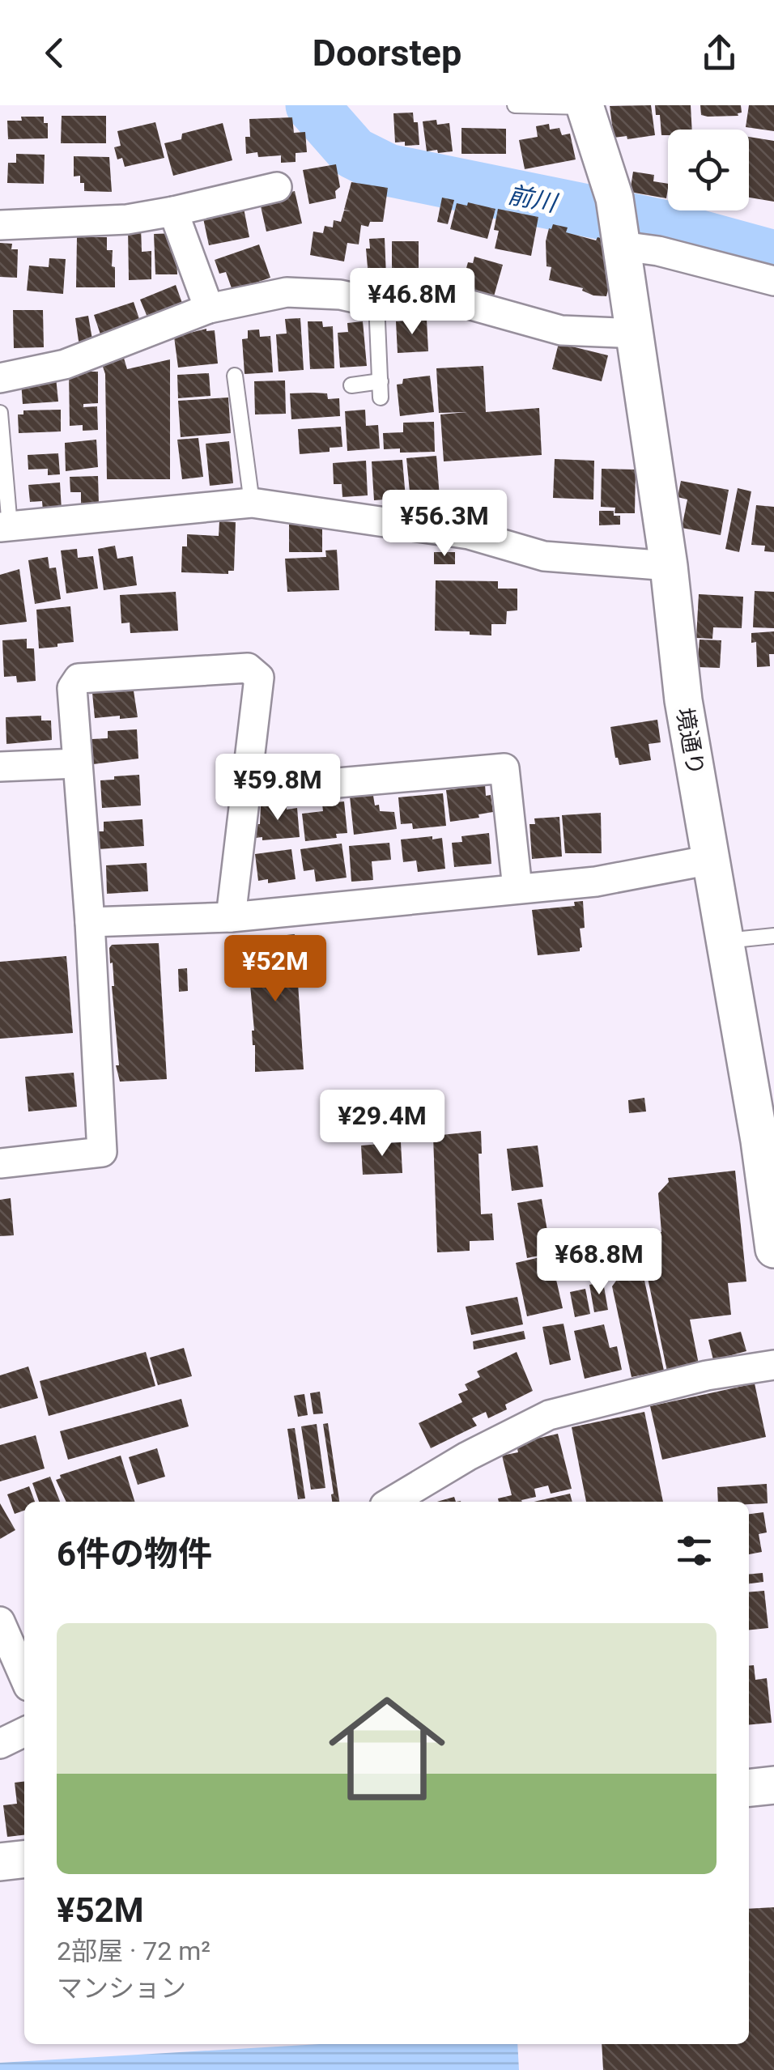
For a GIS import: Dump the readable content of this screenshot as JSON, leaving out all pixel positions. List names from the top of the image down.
{
  "streets": {
    "street": ["境通り"]
  },
  "water": ["前川"],
  "page": {
    "header": "Doorstep",
    "price": [
      "¥46.8M",
      "¥56.3M",
      "¥59.8M",
      "¥52M",
      "¥29.4M",
      "¥68.8M"
    ],
    "heading": "6件の物件",
    "list": [
      {
        "name": "¥52M",
        "note": "2部屋 · 72 m² · マンション"
      }
    ]
  }
}
